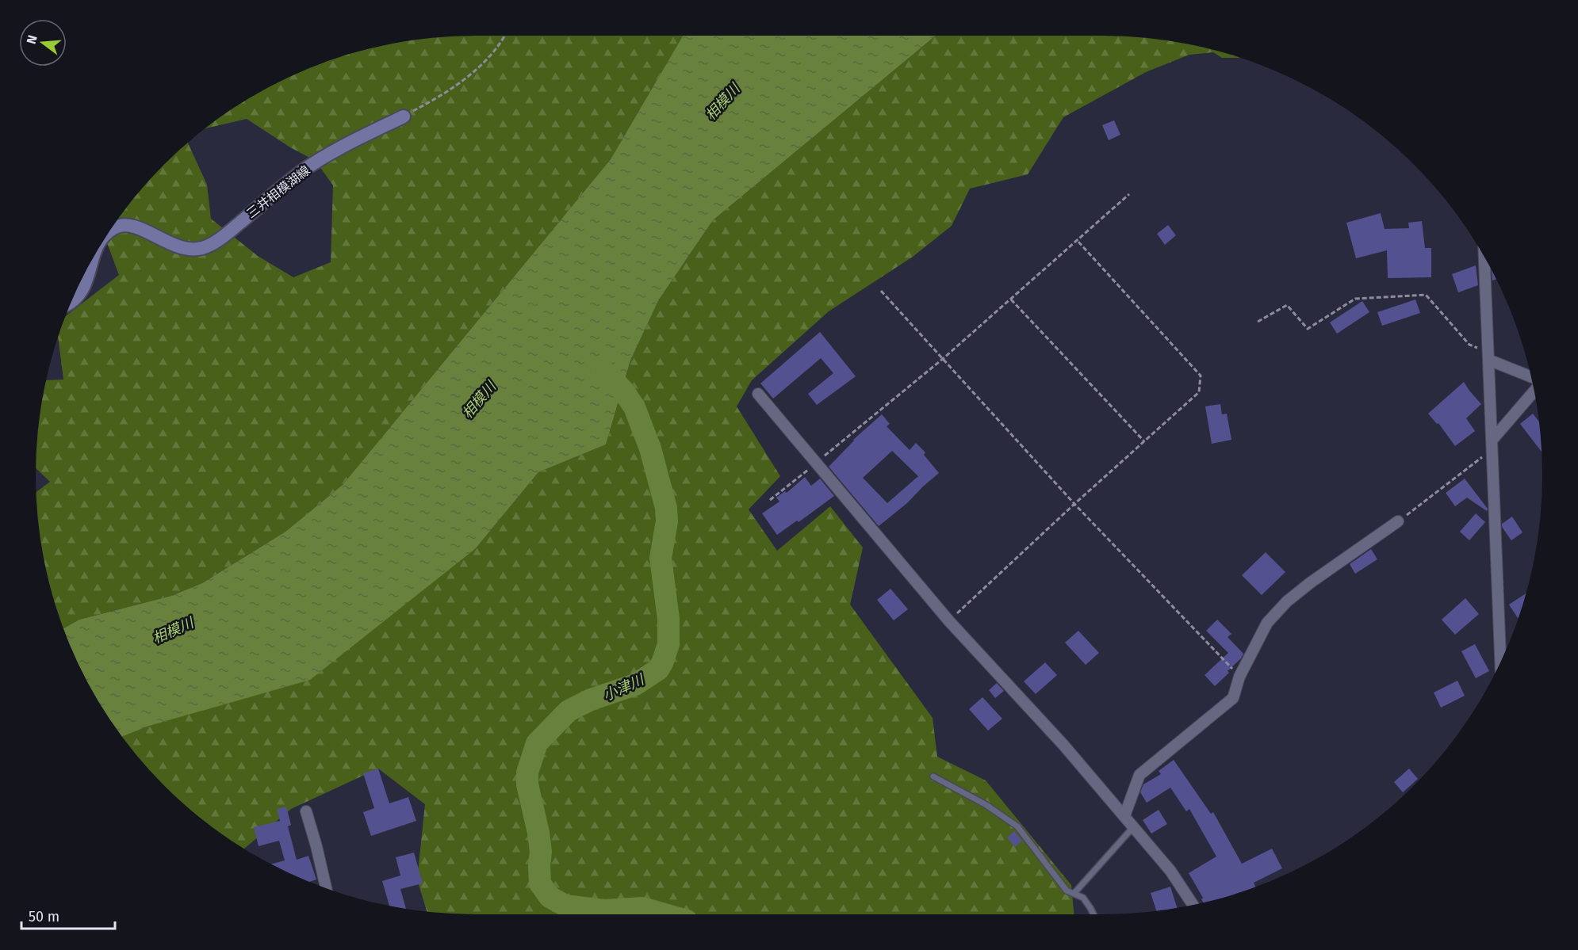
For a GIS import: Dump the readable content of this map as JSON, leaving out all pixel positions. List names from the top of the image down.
{
  "streets": {
    "main road": ["三井相模湖線"]
  },
  "water": ["相模川", "小津川"],
  "scale_bar": "50 m",
  "north": "left"
}
